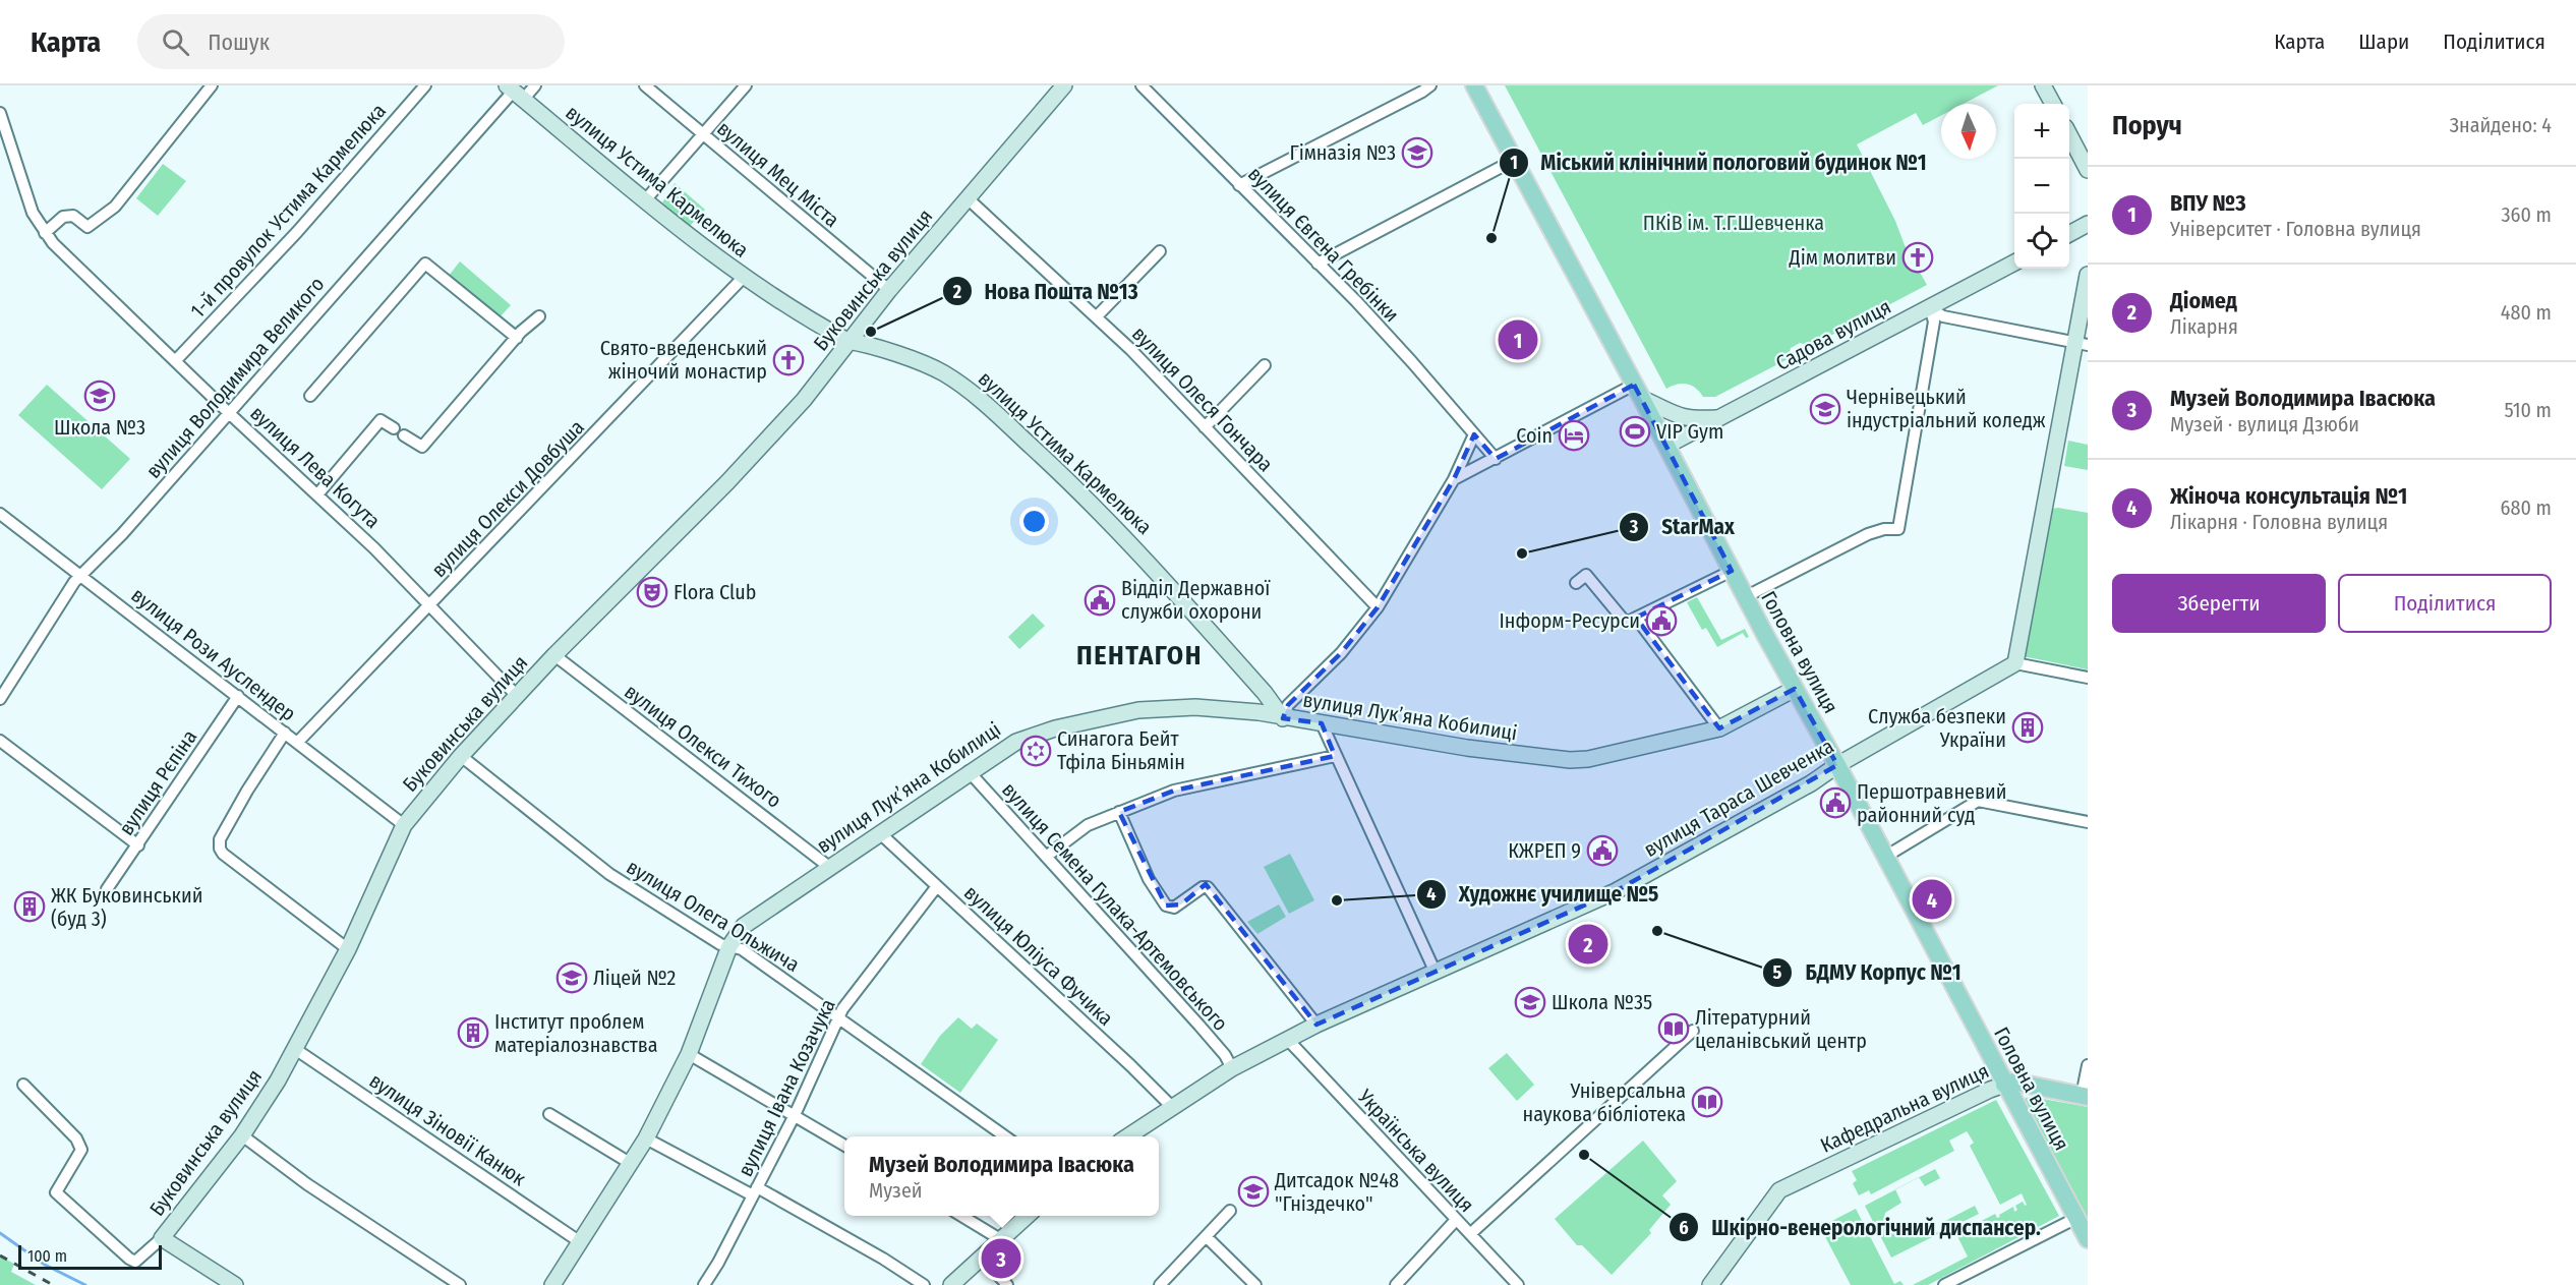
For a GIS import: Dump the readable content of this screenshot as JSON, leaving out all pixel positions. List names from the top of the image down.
{
  "streets": {
    "main road": ["Головна вулиця", "Кафедральна вулиця"],
    "street": [
      "вулиця Мец Міста",
      "вулиця Устима Кармелюка",
      "1-й провулок Устима Кармелюка",
      "вулиця Євгена Гребінки",
      "Буковинська вулиця",
      "Садова вулиця",
      "вулиця Володимира Великого",
      "вулиця Олеся Гончара",
      "вулиця Лева Когута",
      "вулиця Олекси Довбуша",
      "вулиця Рози Ауслендер",
      "вулиця Лукʼяна Кобилиці",
      "вулиця Олекси Тихого",
      "вулиця Рєпіна",
      "вулиця Тараса Шевченка",
      "вулиця Семена Гулака-Артемовського",
      "вулиця Олега Ольжича",
      "вулиця Юліуса Фучика",
      "вулиця Івана Козачука",
      "вулиця Зіновії Канюк",
      "Українська вулиця"
    ]
  },
  "crossings": [
    ["вулиця Мец Міста", "Буковинська вулиця"],
    ["вулиця Устима Кармелюка", "Буковинська вулиця"],
    ["вулиця Устима Кармелюка", "вулиця Володимира Великого"],
    ["вулиця Устима Кармелюка", "вулиця Олекси Довбуша"],
    ["вулиця Устима Кармелюка", "вулиця Лукʼяна Кобилиці"],
    ["1-й провулок Устима Кармелюка", "вулиця Лева Когута"],
    ["Буковинська вулиця", "вулиця Олеся Гончара"],
    ["Буковинська вулиця", "вулиця Лева Когута"],
    ["Буковинська вулиця", "вулиця Рози Ауслендер"],
    ["Буковинська вулиця", "вулиця Олекси Тихого"],
    ["Буковинська вулиця", "вулиця Олега Ольжича"],
    ["Буковинська вулиця", "вулиця Зіновії Канюк"],
    ["Садова вулиця", "Головна вулиця"],
    ["вулиця Володимира Великого", "вулиця Лева Когута"],
    ["вулиця Володимира Великого", "вулиця Рози Ауслендер"],
    ["вулиця Лева Когута", "вулиця Олекси Довбуша"],
    ["вулиця Олекси Довбуша", "вулиця Рози Ауслендер"],
    ["Головна вулиця", "вулиця Лукʼяна Кобилиці"],
    ["Головна вулиця", "вулиця Тараса Шевченка"],
    ["Головна вулиця", "Кафедральна вулиця"],
    ["вулиця Рози Ауслендер", "вулиця Рєпіна"],
    ["вулиця Лукʼяна Кобилиці", "вулиця Олекси Тихого"],
    ["вулиця Лукʼяна Кобилиці", "вулиця Семена Гулака-Артемовського"],
    ["вулиця Лукʼяна Кобилиці", "вулиця Олега Ольжича"],
    ["вулиця Лукʼяна Кобилиці", "вулиця Юліуса Фучика"],
    ["вулиця Лукʼяна Кобилиці", "вулиця Зіновії Канюк"],
    ["вулиця Тараса Шевченка", "вулиця Семена Гулака-Артемовського"],
    ["вулиця Тараса Шевченка", "вулиця Юліуса Фучика"],
    ["вулиця Тараса Шевченка", "Українська вулиця"],
    ["вулиця Олега Ольжича", "вулиця Івана Козачука"],
    ["вулиця Юліуса Фучика", "вулиця Івана Козачука"]
  ],
  "districts": ["ПЕНТАГОН"],
  "parks": ["ПКіВ ім. Т.Г.Шевченка"],
  "places": {
    "school or university": [
      "Гімназія №3",
      "Школа №3",
      "Чернівецький індустріальний коледж",
      "Ліцей №2",
      "Школа №35",
      "Дитсадок №48 \"Гніздечко\""
    ],
    "other": [
      "Міський клінічний пологовий будинок №1",
      "Нова Пошта №13",
      "StarMax",
      "Художнє училище №5",
      "БДМУ Корпус №1",
      "Шкірно-венерологічний диспансер."
    ],
    "church": ["Дім молитви", "Свято-введенський жіночий монастир"],
    "sports": ["VIP Gym"],
    "hotel": ["Coin"],
    "theatre": ["Flora Club"],
    "public building": [
      "Відділ Державної служби охорони",
      "Інформ-Ресурси",
      "Першотравневий районний суд",
      "КЖРЕП 9"
    ],
    "building": ["Служба безпеки України", "ЖК Буковинський (буд 3)", "Інститут проблем матеріалознавства"],
    "synagogue": ["Синагога Бейт Тфіла Біньямін"],
    "library": ["Літературний целанівський центр", "Універсальна наукова бібліотека"]
  },
  "scale_bar": "100 m",
  "north": "bottom",
  "page": {
    "header": "Карта",
    "search": "Пошук",
    "nav": ["Карта", "Шари", "Поділитися"],
    "heading": ["Поруч", "Знайдено: 4"],
    "map_buttons": ["+", "−"],
    "list": [
      {
        "mark": "1",
        "name": "ВПУ №3",
        "note": "Університет · Головна вулиця",
        "value": "360 m"
      },
      {
        "mark": "2",
        "name": "Діомед",
        "note": "Лікарня",
        "value": "480 m"
      },
      {
        "mark": "3",
        "name": "Музей Володимира Івасюка",
        "note": "Музей · вулиця Дзюби",
        "value": "510 m"
      },
      {
        "mark": "4",
        "name": "Жіноча консультація №1",
        "note": "Лікарня · Головна вулиця",
        "value": "680 m"
      }
    ],
    "pins": [
      "1",
      "4",
      "2",
      "3"
    ],
    "buttons": ["Зберегти", "Поділитися"],
    "popup": ["Музей Володимира Івасюка", "Музей"],
    "scale": "100 m"
  }
}
